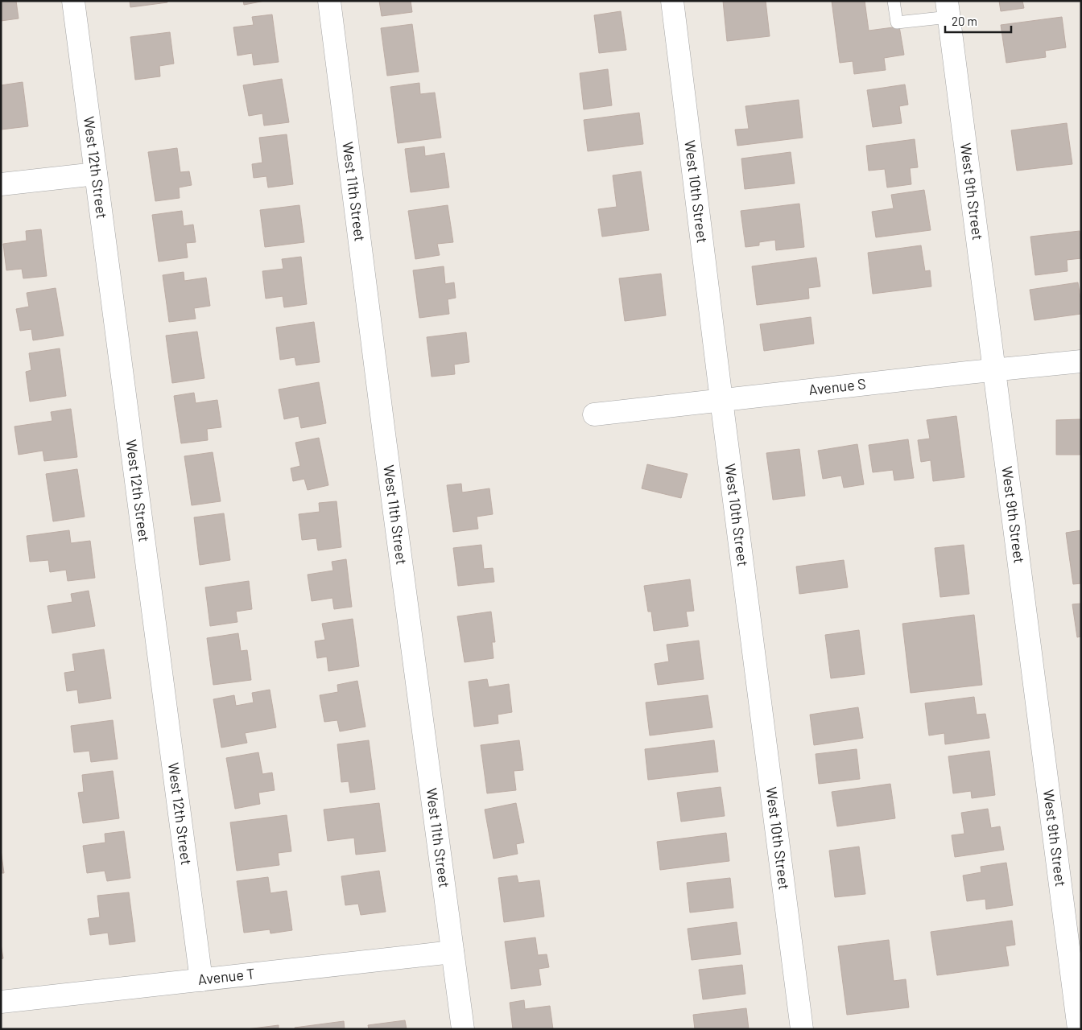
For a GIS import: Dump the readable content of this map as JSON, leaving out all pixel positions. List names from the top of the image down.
{
  "streets": {
    "street": [
      "West 12th Street",
      "West 11th Street",
      "West 10th Street",
      "West 9th Street",
      "Avenue S",
      "Avenue T"
    ]
  },
  "crossings": [
    ["West 12th Street", "Avenue T"],
    ["West 11th Street", "Avenue T"],
    ["West 10th Street", "Avenue S"],
    ["West 9th Street", "Avenue S"]
  ],
  "scale_bar": "20 m"
}
